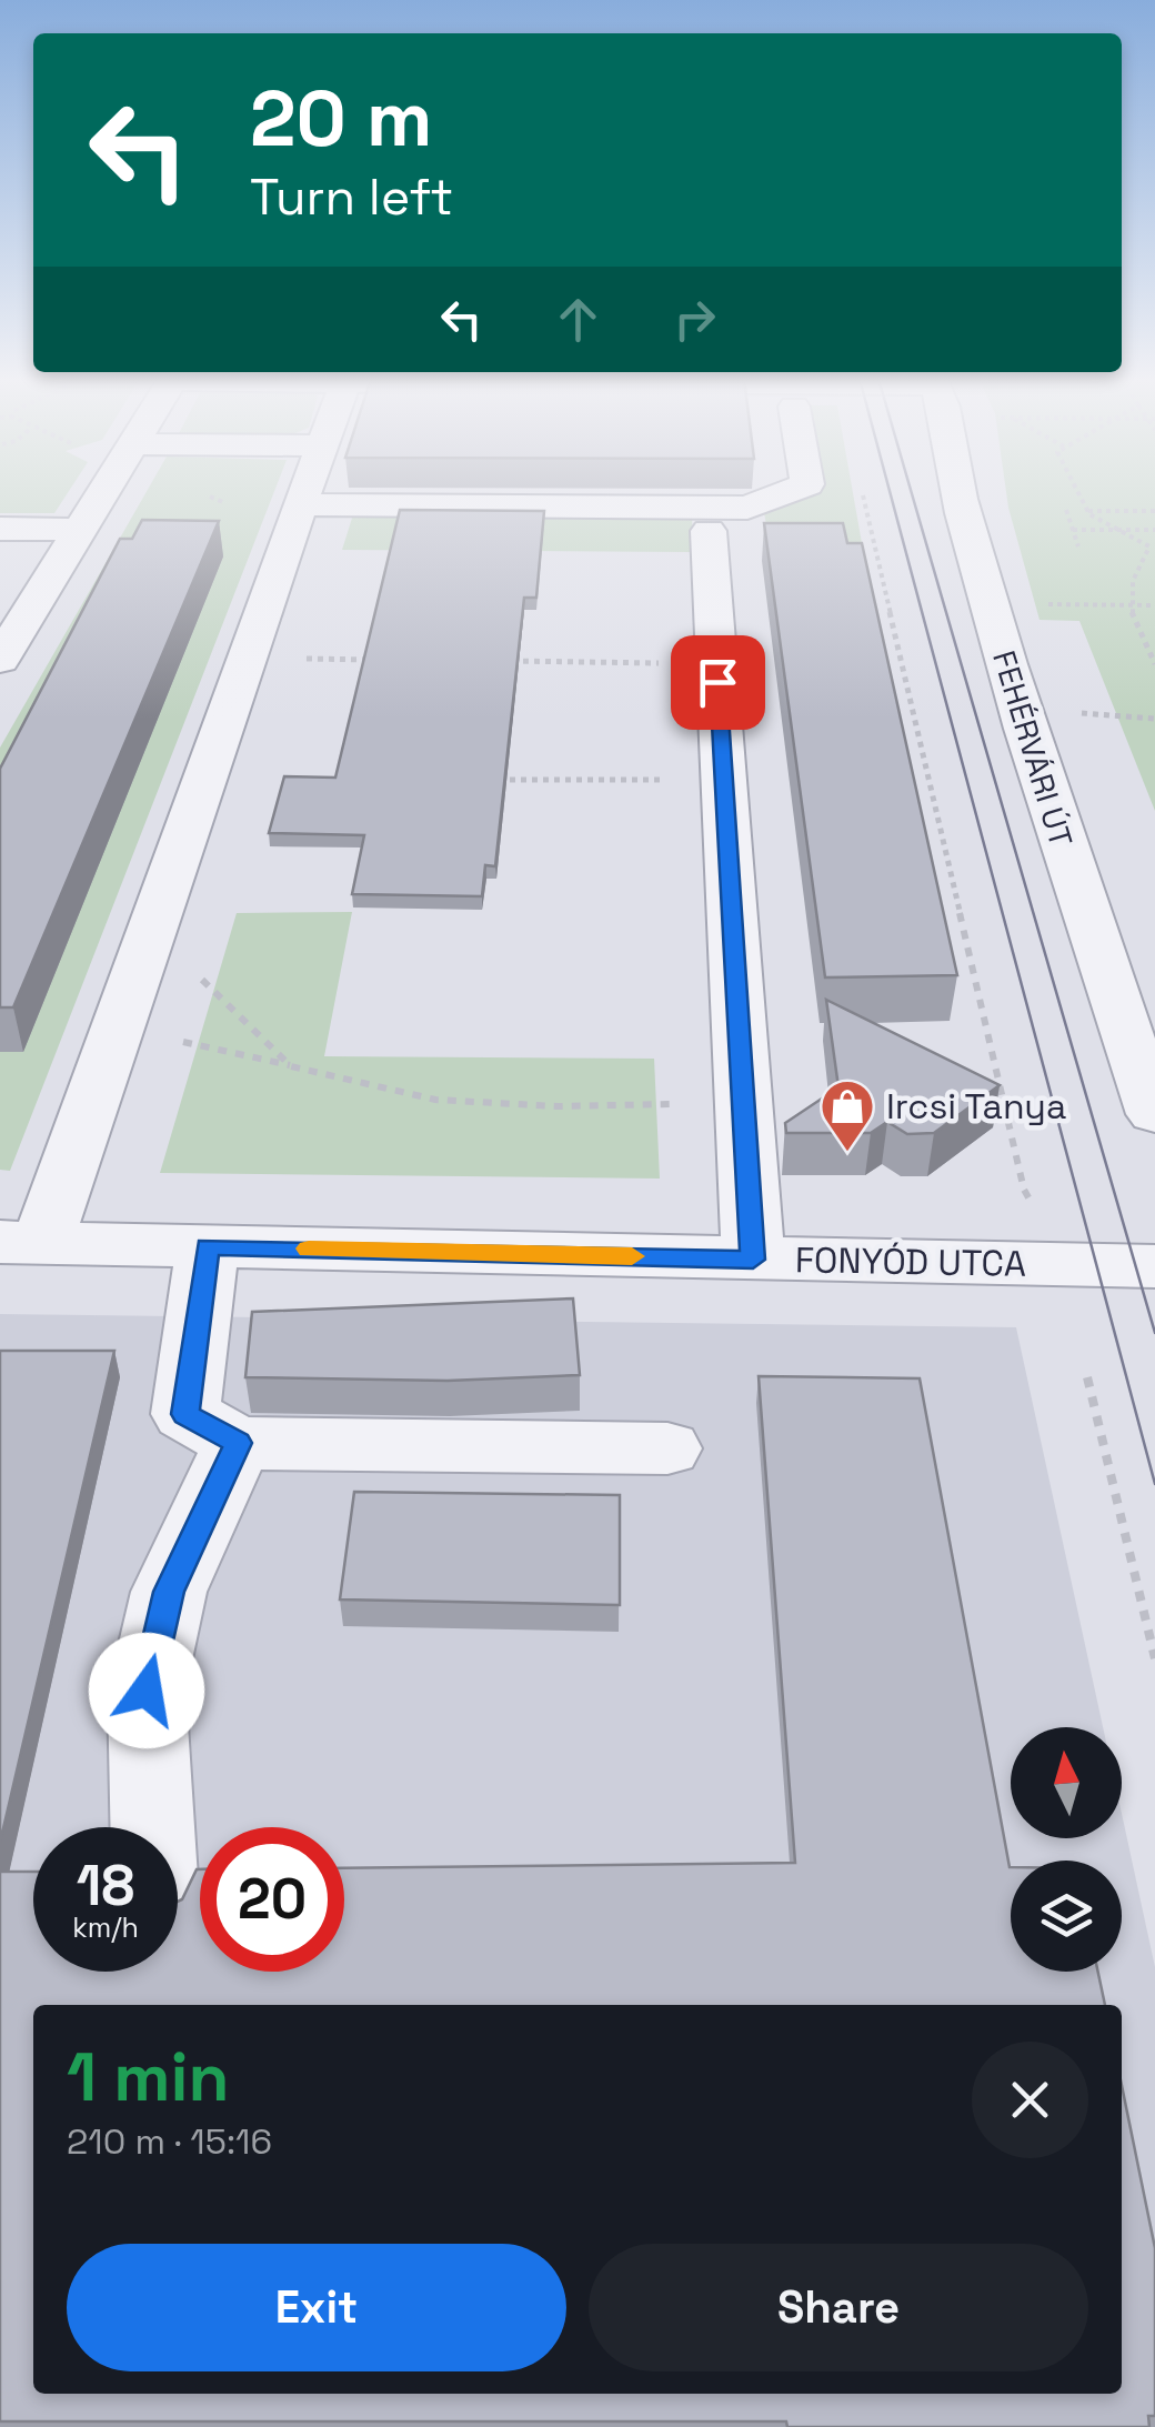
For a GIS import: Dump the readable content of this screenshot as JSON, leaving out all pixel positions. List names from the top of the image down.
{
  "streets": {
    "street": ["FEHÉRVÁRI ÚT", "FONYÓD UTCA"]
  },
  "places": {
    "shop": ["Ircsi Tanya"]
  },
  "north": "top",
  "page": {
    "turn": ["20 m", "Turn left"],
    "speed": "18 km/h",
    "limit": "20",
    "heading": ["1 min", "210 m · 15:16"],
    "buttons": ["Exit", "Share"]
  }
}
